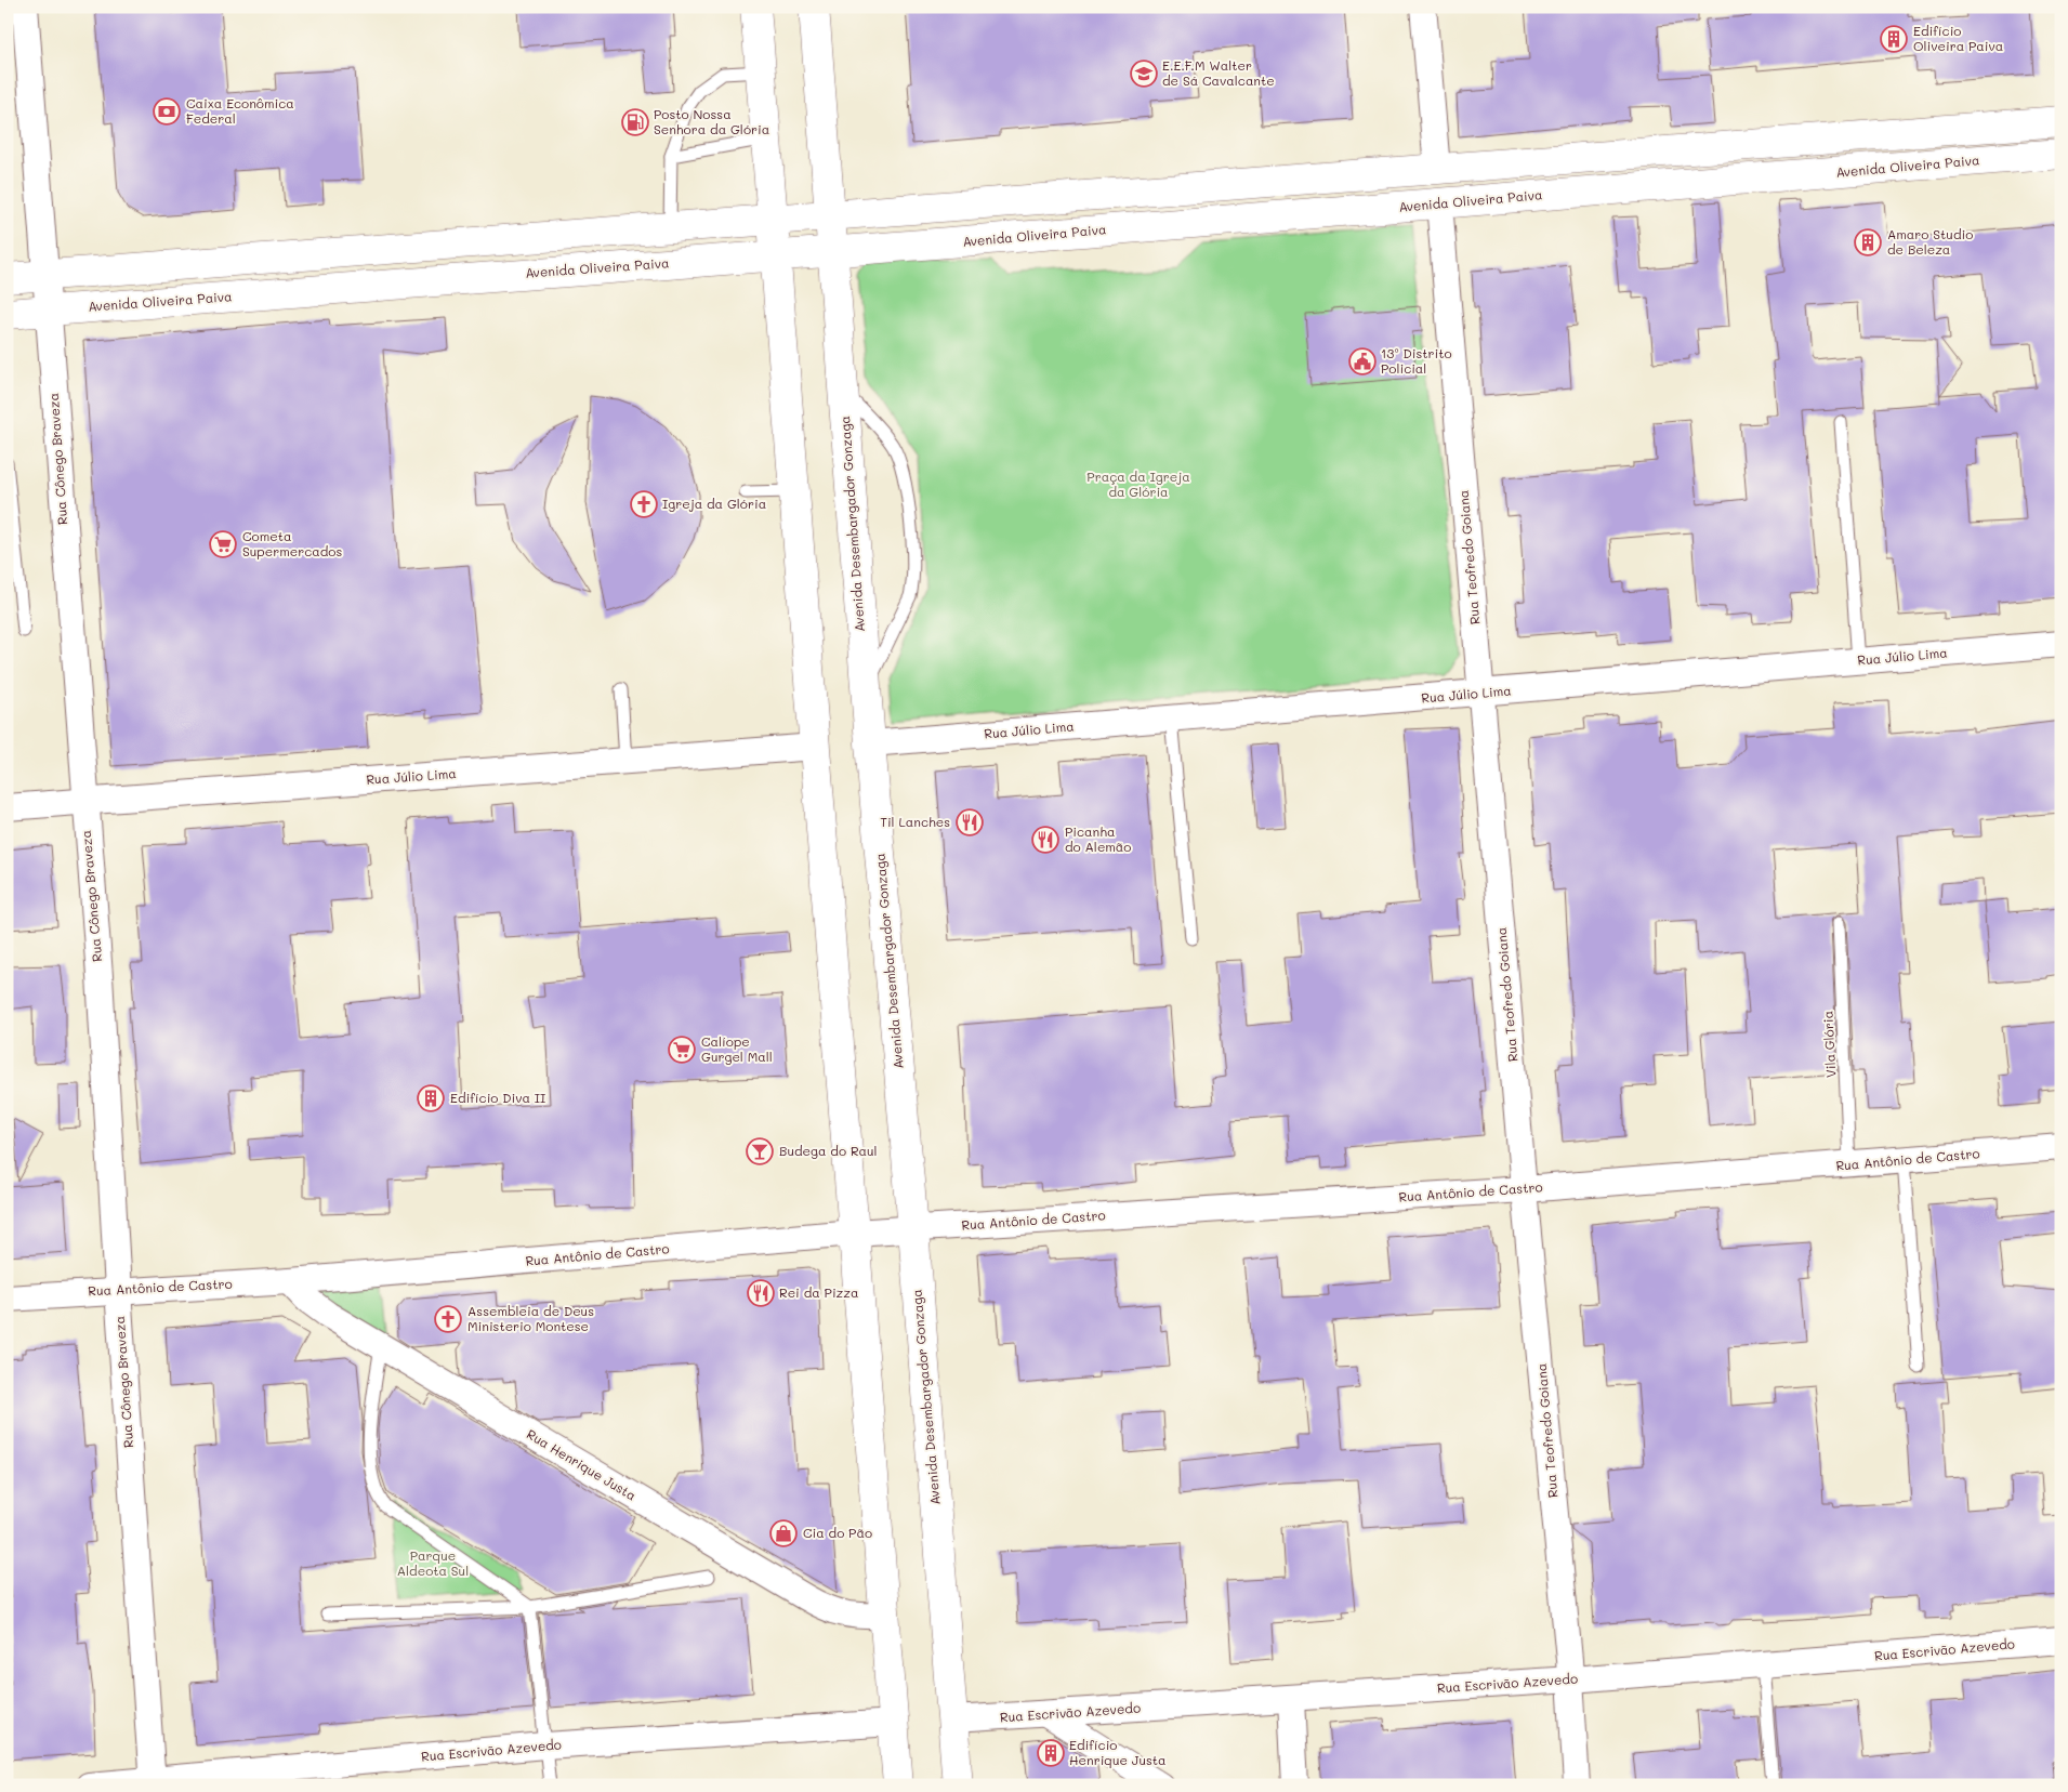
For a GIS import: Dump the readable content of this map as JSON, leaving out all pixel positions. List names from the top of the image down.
{
  "streets": {
    "main road": ["Avenida Oliveira Paiva", "Avenida Desembargador Gonzaga"],
    "street": [
      "Rua Cônego Braveza",
      "Rua Teofredo Goiana",
      "Rua Júlio Lima",
      "Rua Antônio de Castro",
      "Rua Henrique Justa",
      "Rua Escrivão Azevedo"
    ],
    "lane": ["Vila Glória"]
  },
  "crossings": [
    ["Avenida Oliveira Paiva", "Rua Cônego Braveza"],
    ["Avenida Oliveira Paiva", "Avenida Desembargador Gonzaga"],
    ["Avenida Oliveira Paiva", "Rua Teofredo Goiana"],
    ["Rua Cônego Braveza", "Rua Júlio Lima"],
    ["Rua Cônego Braveza", "Rua Antônio de Castro"],
    ["Rua Cônego Braveza", "Rua Escrivão Azevedo"],
    ["Avenida Desembargador Gonzaga", "Rua Júlio Lima"],
    ["Avenida Desembargador Gonzaga", "Rua Antônio de Castro"],
    ["Avenida Desembargador Gonzaga", "Rua Escrivão Azevedo"],
    ["Rua Teofredo Goiana", "Rua Júlio Lima"],
    ["Rua Teofredo Goiana", "Rua Antônio de Castro"],
    ["Rua Teofredo Goiana", "Rua Escrivão Azevedo"],
    ["Vila Glória", "Rua Antônio de Castro"],
    ["Rua Antônio de Castro", "Rua Henrique Justa"]
  ],
  "parks": ["Praça da Igreja da Glória", "Parque Aldeota Sul"],
  "places": {
    "building": [
      "Edifício Oliveira Paiva",
      "Amaro Studio de Beleza",
      "Edifício Diva II",
      "Edifício Henrique Justa"
    ],
    "school or university": ["E.E.F.M Walter de Sá Cavalcante"],
    "bank": ["Caixa Econômica Federal"],
    "fuel station": ["Posto Nossa Senhora da Glória"],
    "public building": ["13º Distrito Policial"],
    "church": ["Igreja da Glória", "Assembleia de Deus Ministerio Montese"],
    "supermarket": ["Cometa Supermercados", "Calíope Gurgel Mall"],
    "restaurant": ["Til Lanches", "Picanha do Alemão", "Rei da Pizza"],
    "bar": ["Budega do Raul"],
    "shop": ["Cia do Pão"]
  }
}
